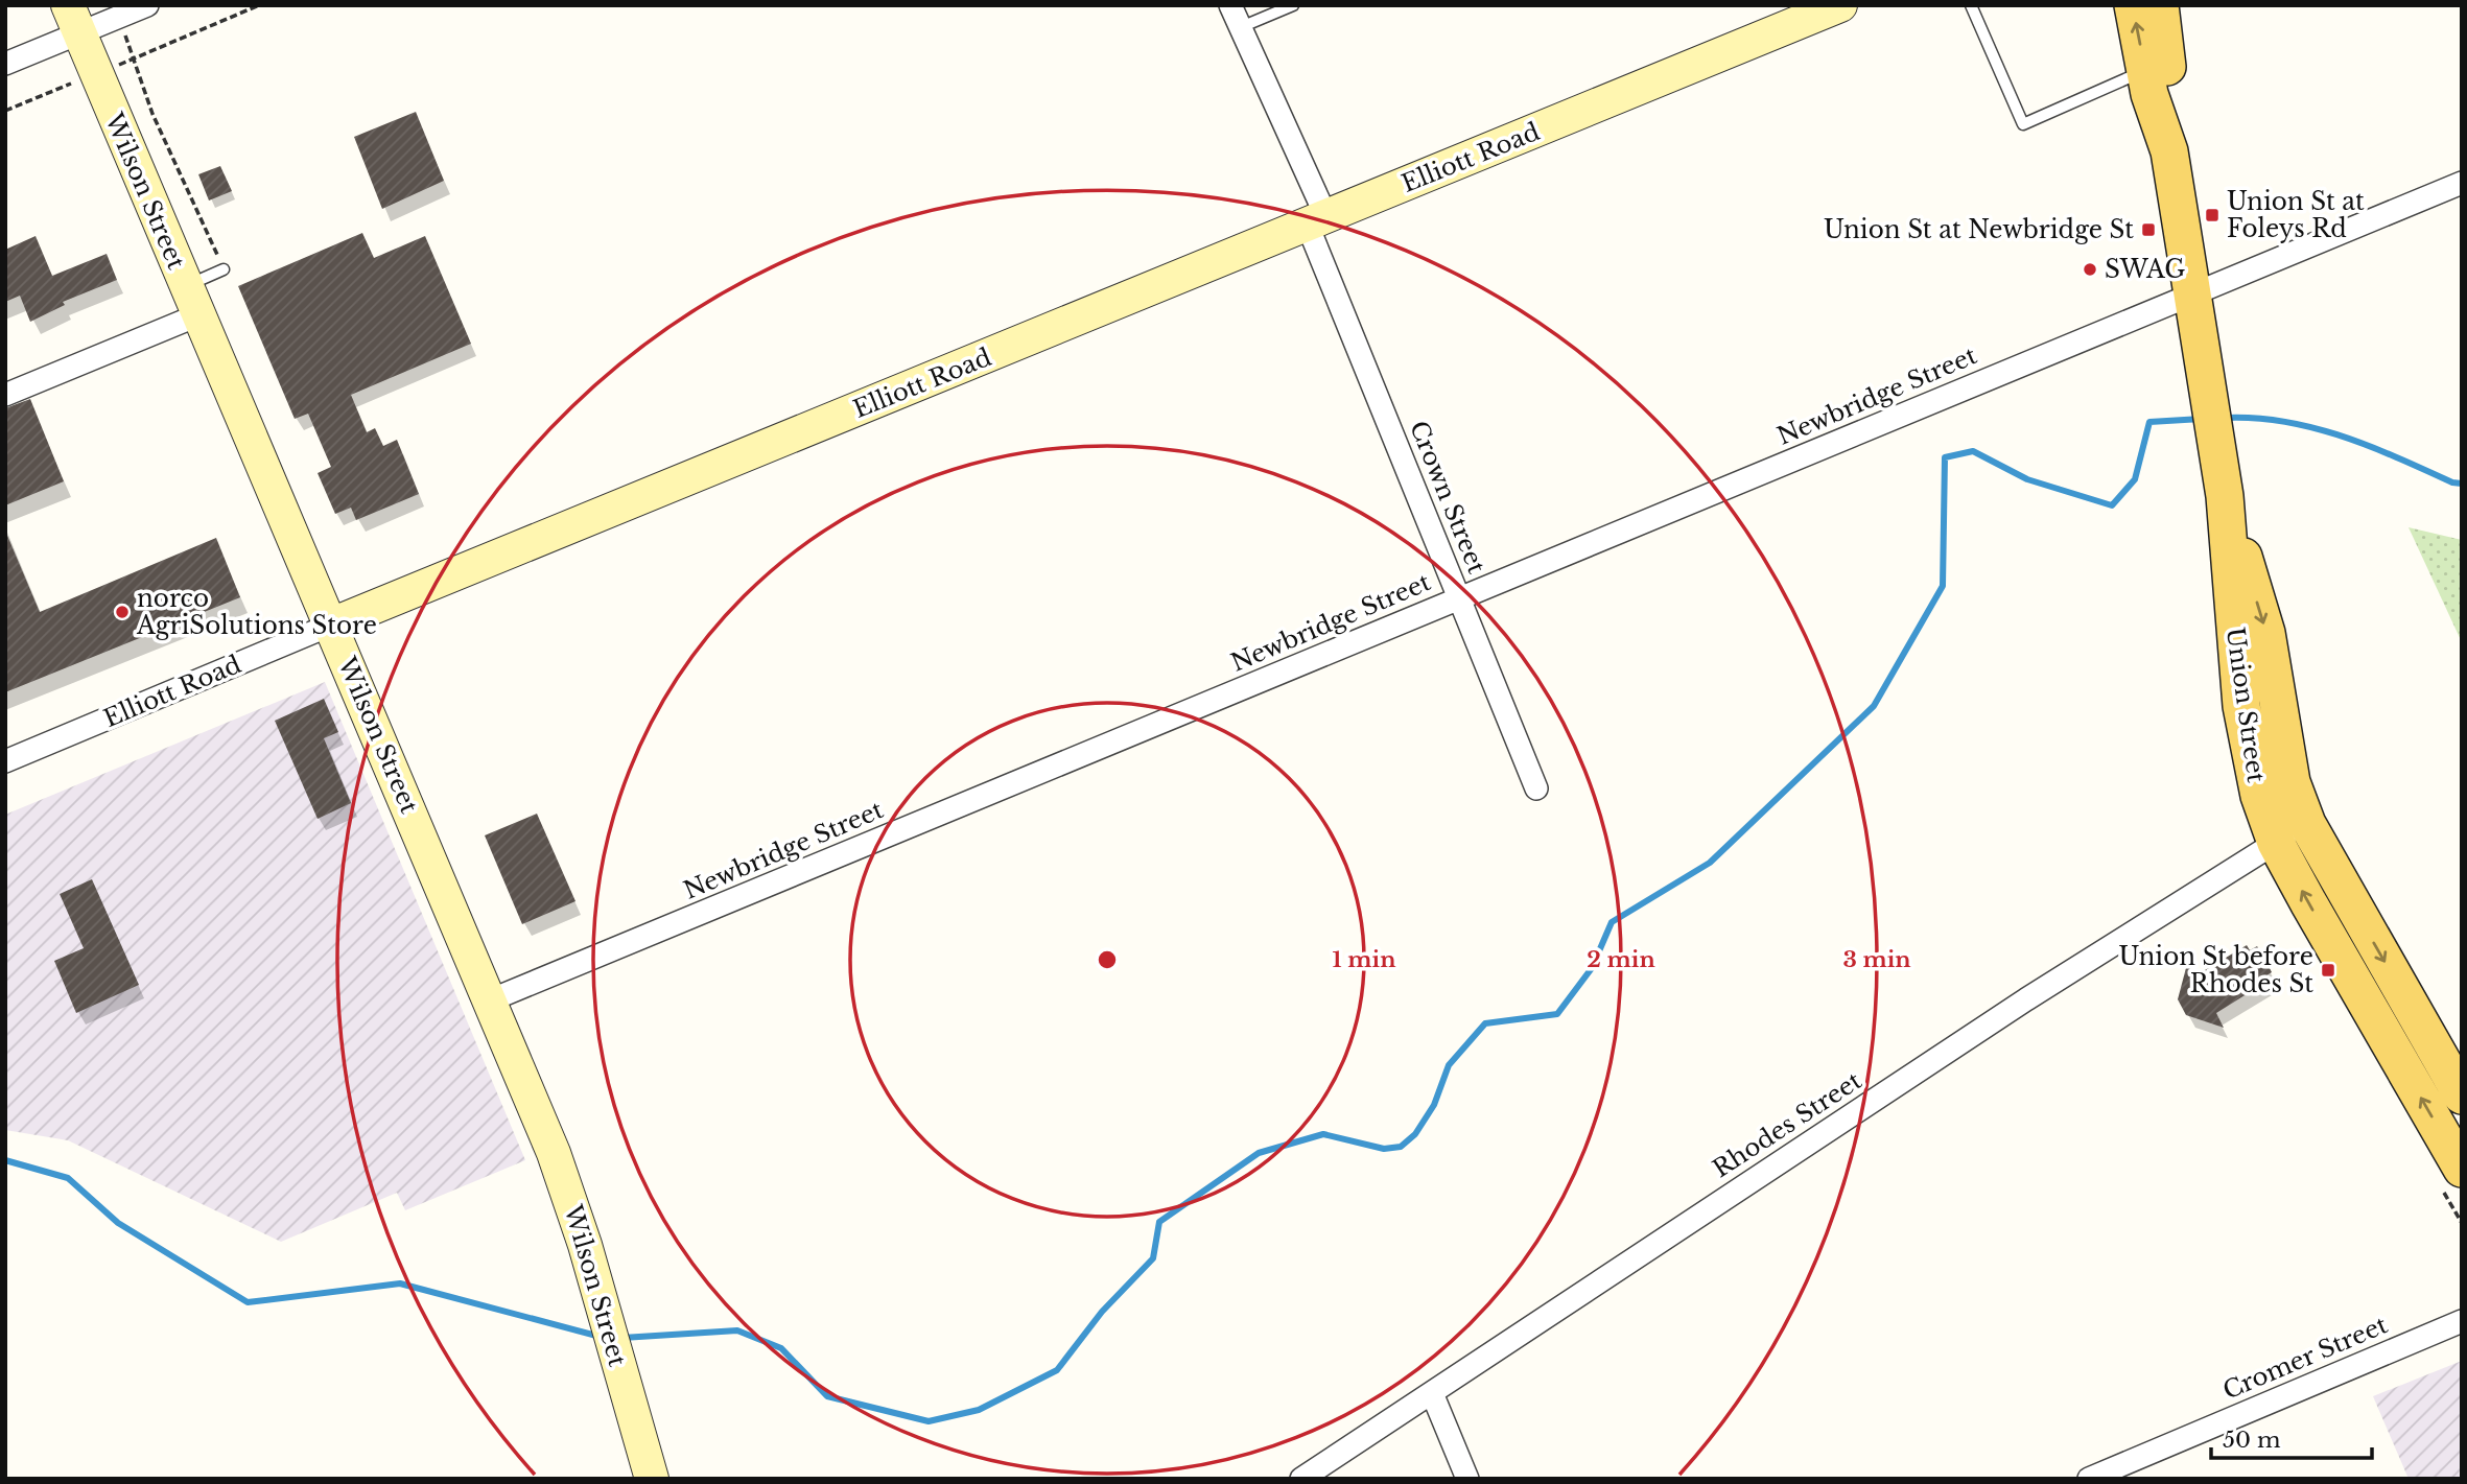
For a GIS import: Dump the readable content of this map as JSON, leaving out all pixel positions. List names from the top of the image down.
{
  "streets": {
    "main road": ["Union Street"],
    "street": [
      "Elliott Road",
      "Wilson Street",
      "Newbridge Street",
      "Crown Street",
      "Rhodes Street",
      "Cromer Street"
    ]
  },
  "crossings": [
    ["Elliott Road", "Wilson Street"],
    ["Elliott Road", "Crown Street"],
    ["Wilson Street", "Newbridge Street"],
    ["Newbridge Street", "Crown Street"],
    ["Newbridge Street", "Union Street"],
    ["Union Street", "Rhodes Street"]
  ],
  "places": {
    "transit": ["Union St at Foleys Rd", "Union St at Newbridge St", "Union St before Rhodes St"],
    "other": ["SWAG", "norco AgriSolutions Store"]
  },
  "scale_bar": "50 m",
  "rings": ["1 min", "2 min", "3 min"]
}
